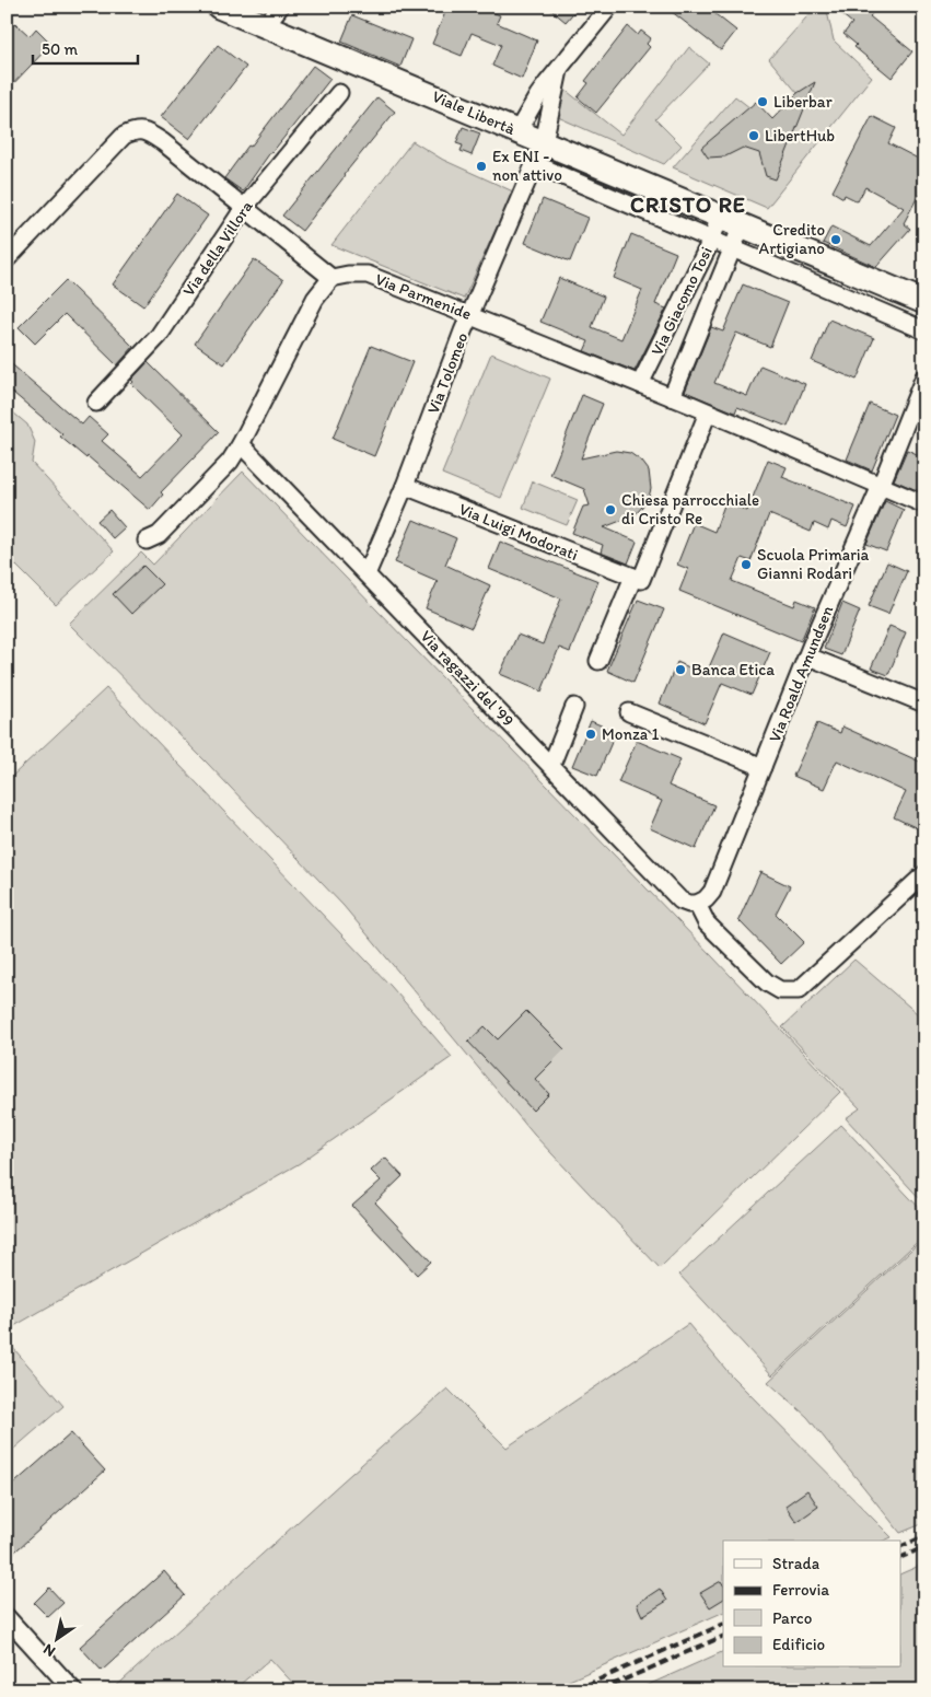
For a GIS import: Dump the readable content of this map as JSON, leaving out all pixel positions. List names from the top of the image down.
{
  "streets": {
    "main road": ["Viale Libertà"],
    "street": [
      "Via della Villora",
      "Via Parmenide",
      "Via Giacomo Tosi",
      "Via Tolomeo",
      "Via Luigi Modorati",
      "Via Roald Amundsen",
      "Via ragazzi del '99"
    ]
  },
  "crossings": [
    ["Viale Libertà", "Via Giacomo Tosi"],
    ["Viale Libertà", "Via Tolomeo"],
    ["Via Parmenide", "Via Giacomo Tosi"],
    ["Via Parmenide", "Via Tolomeo"],
    ["Via Parmenide", "Via Roald Amundsen"],
    ["Via Tolomeo", "Via Luigi Modorati"],
    ["Via Tolomeo", "Via ragazzi del '99"],
    ["Via Roald Amundsen", "Via ragazzi del '99"]
  ],
  "districts": ["CRISTO RE"],
  "places": [
    "Liberbar",
    "LibertHub",
    "Ex ENI - non attivo",
    "Credito Artigiano",
    "Chiesa parrocchiale di Cristo Re",
    "Scuola Primaria Gianni Rodari",
    "Banca Etica",
    "Monza 1"
  ],
  "legend": [
    "Strada",
    "Ferrovia",
    "Parco",
    "Edificio"
  ],
  "scale_bar": "50 m",
  "north": "bottom left"
}
